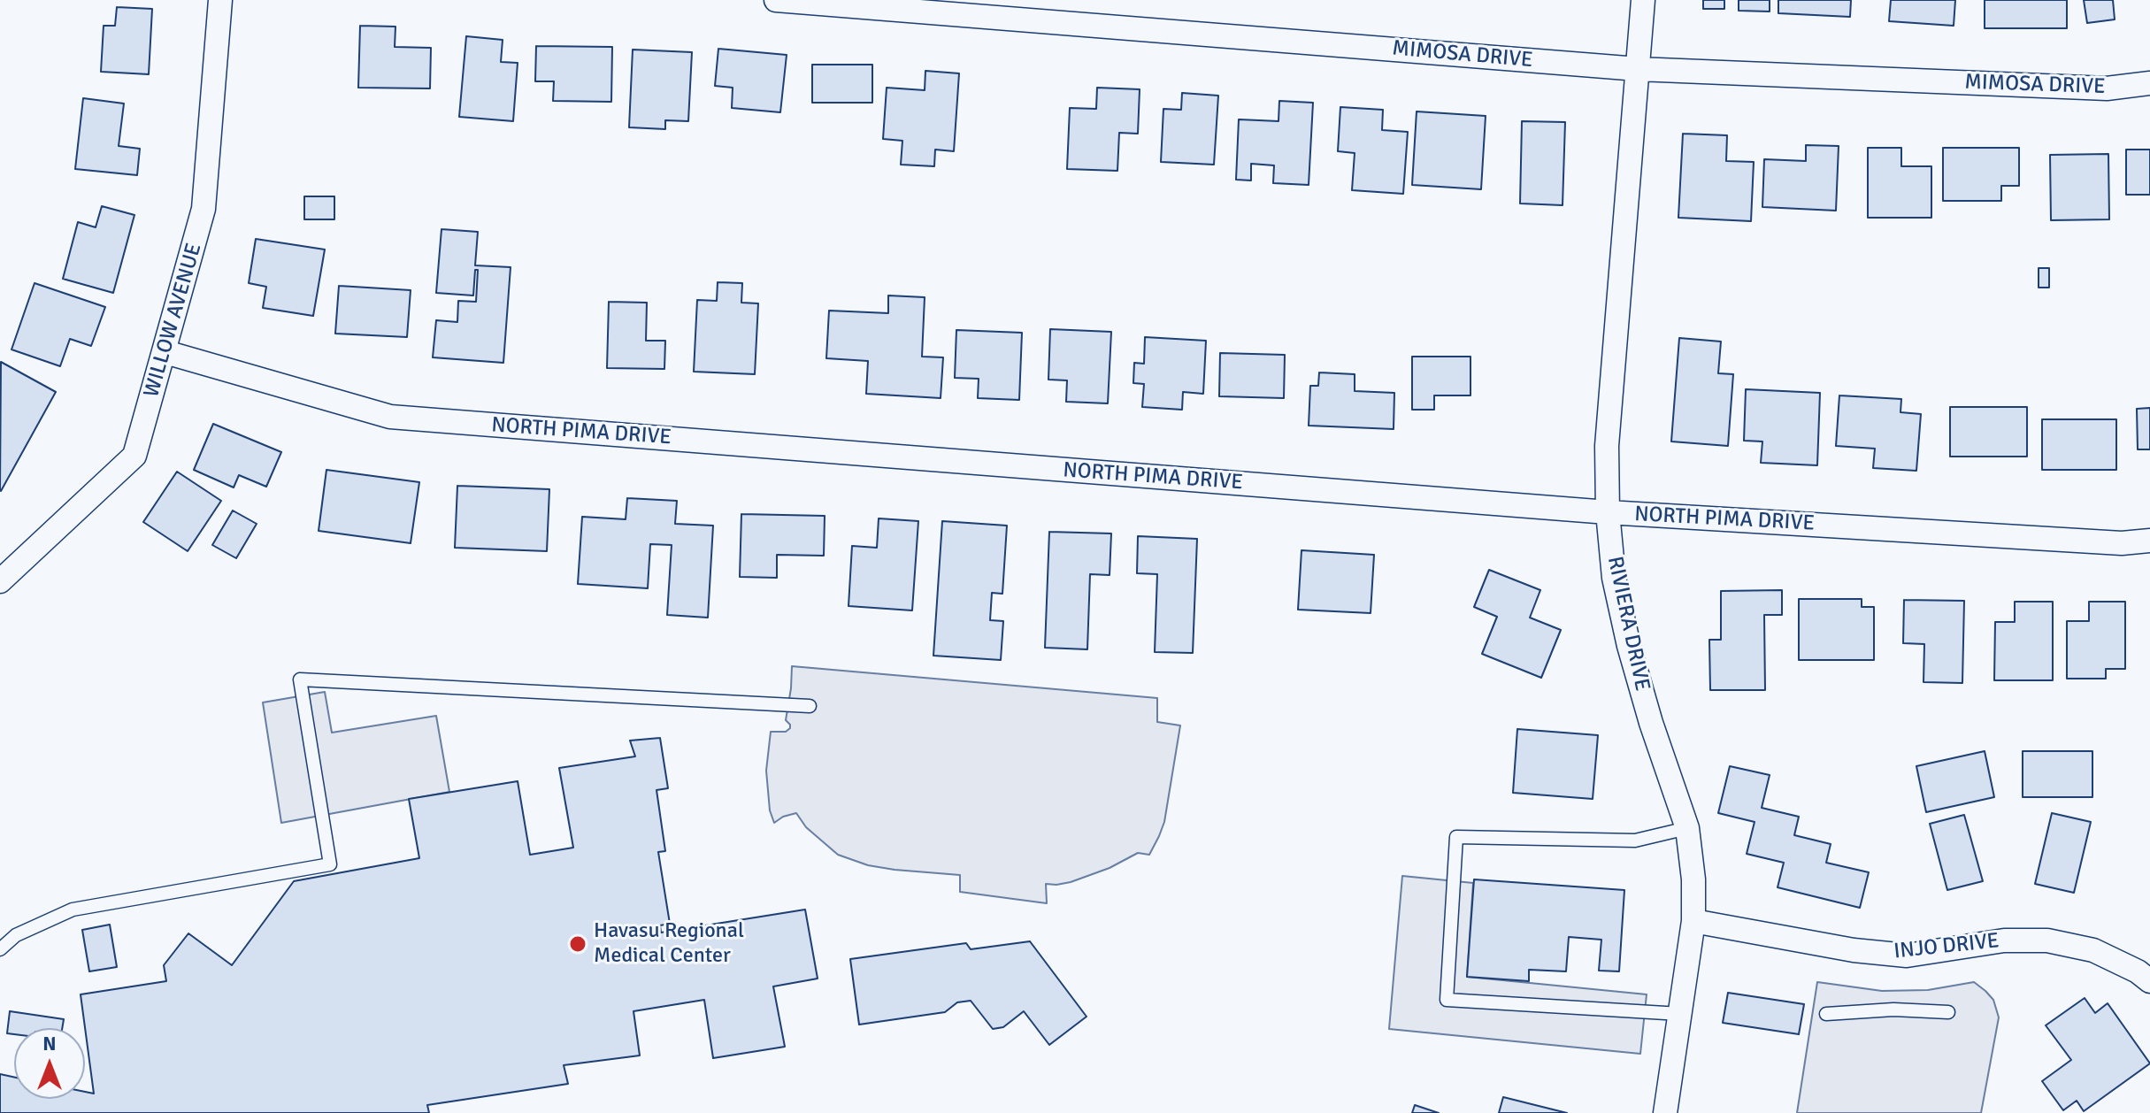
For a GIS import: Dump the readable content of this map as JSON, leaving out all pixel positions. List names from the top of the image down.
{
  "streets": {
    "street": [
      "MIMOSA DRIVE",
      "WILLOW AVENUE",
      "NORTH PIMA DRIVE",
      "RIVIERA DRIVE",
      "INJO DRIVE"
    ]
  },
  "crossings": [
    ["MIMOSA DRIVE", "RIVIERA DRIVE"],
    ["WILLOW AVENUE", "NORTH PIMA DRIVE"],
    ["NORTH PIMA DRIVE", "RIVIERA DRIVE"],
    ["RIVIERA DRIVE", "INJO DRIVE"]
  ],
  "places": ["Havasu Regional Medical Center"],
  "north": "top"
}
